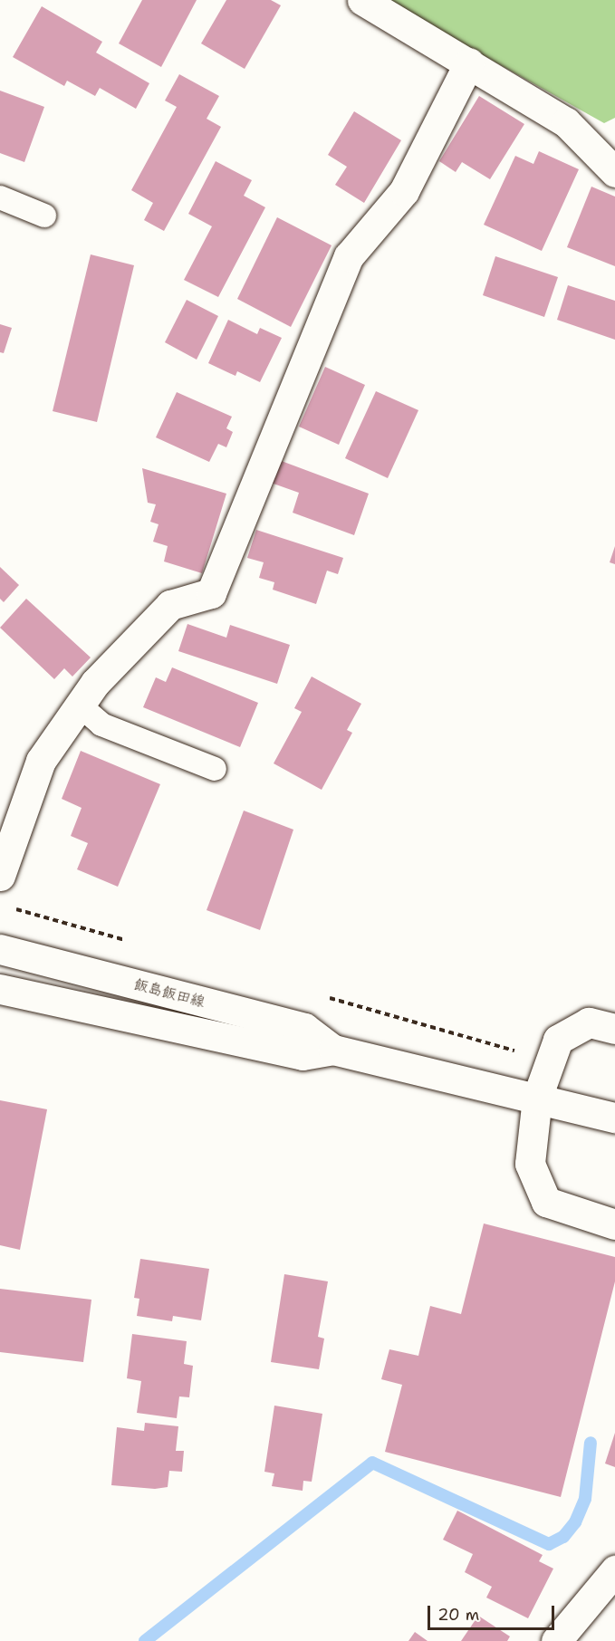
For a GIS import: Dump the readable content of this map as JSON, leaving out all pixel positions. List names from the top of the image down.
{
  "streets": {
    "street": ["飯島飯田線"]
  },
  "scale_bar": "20 m"
}
